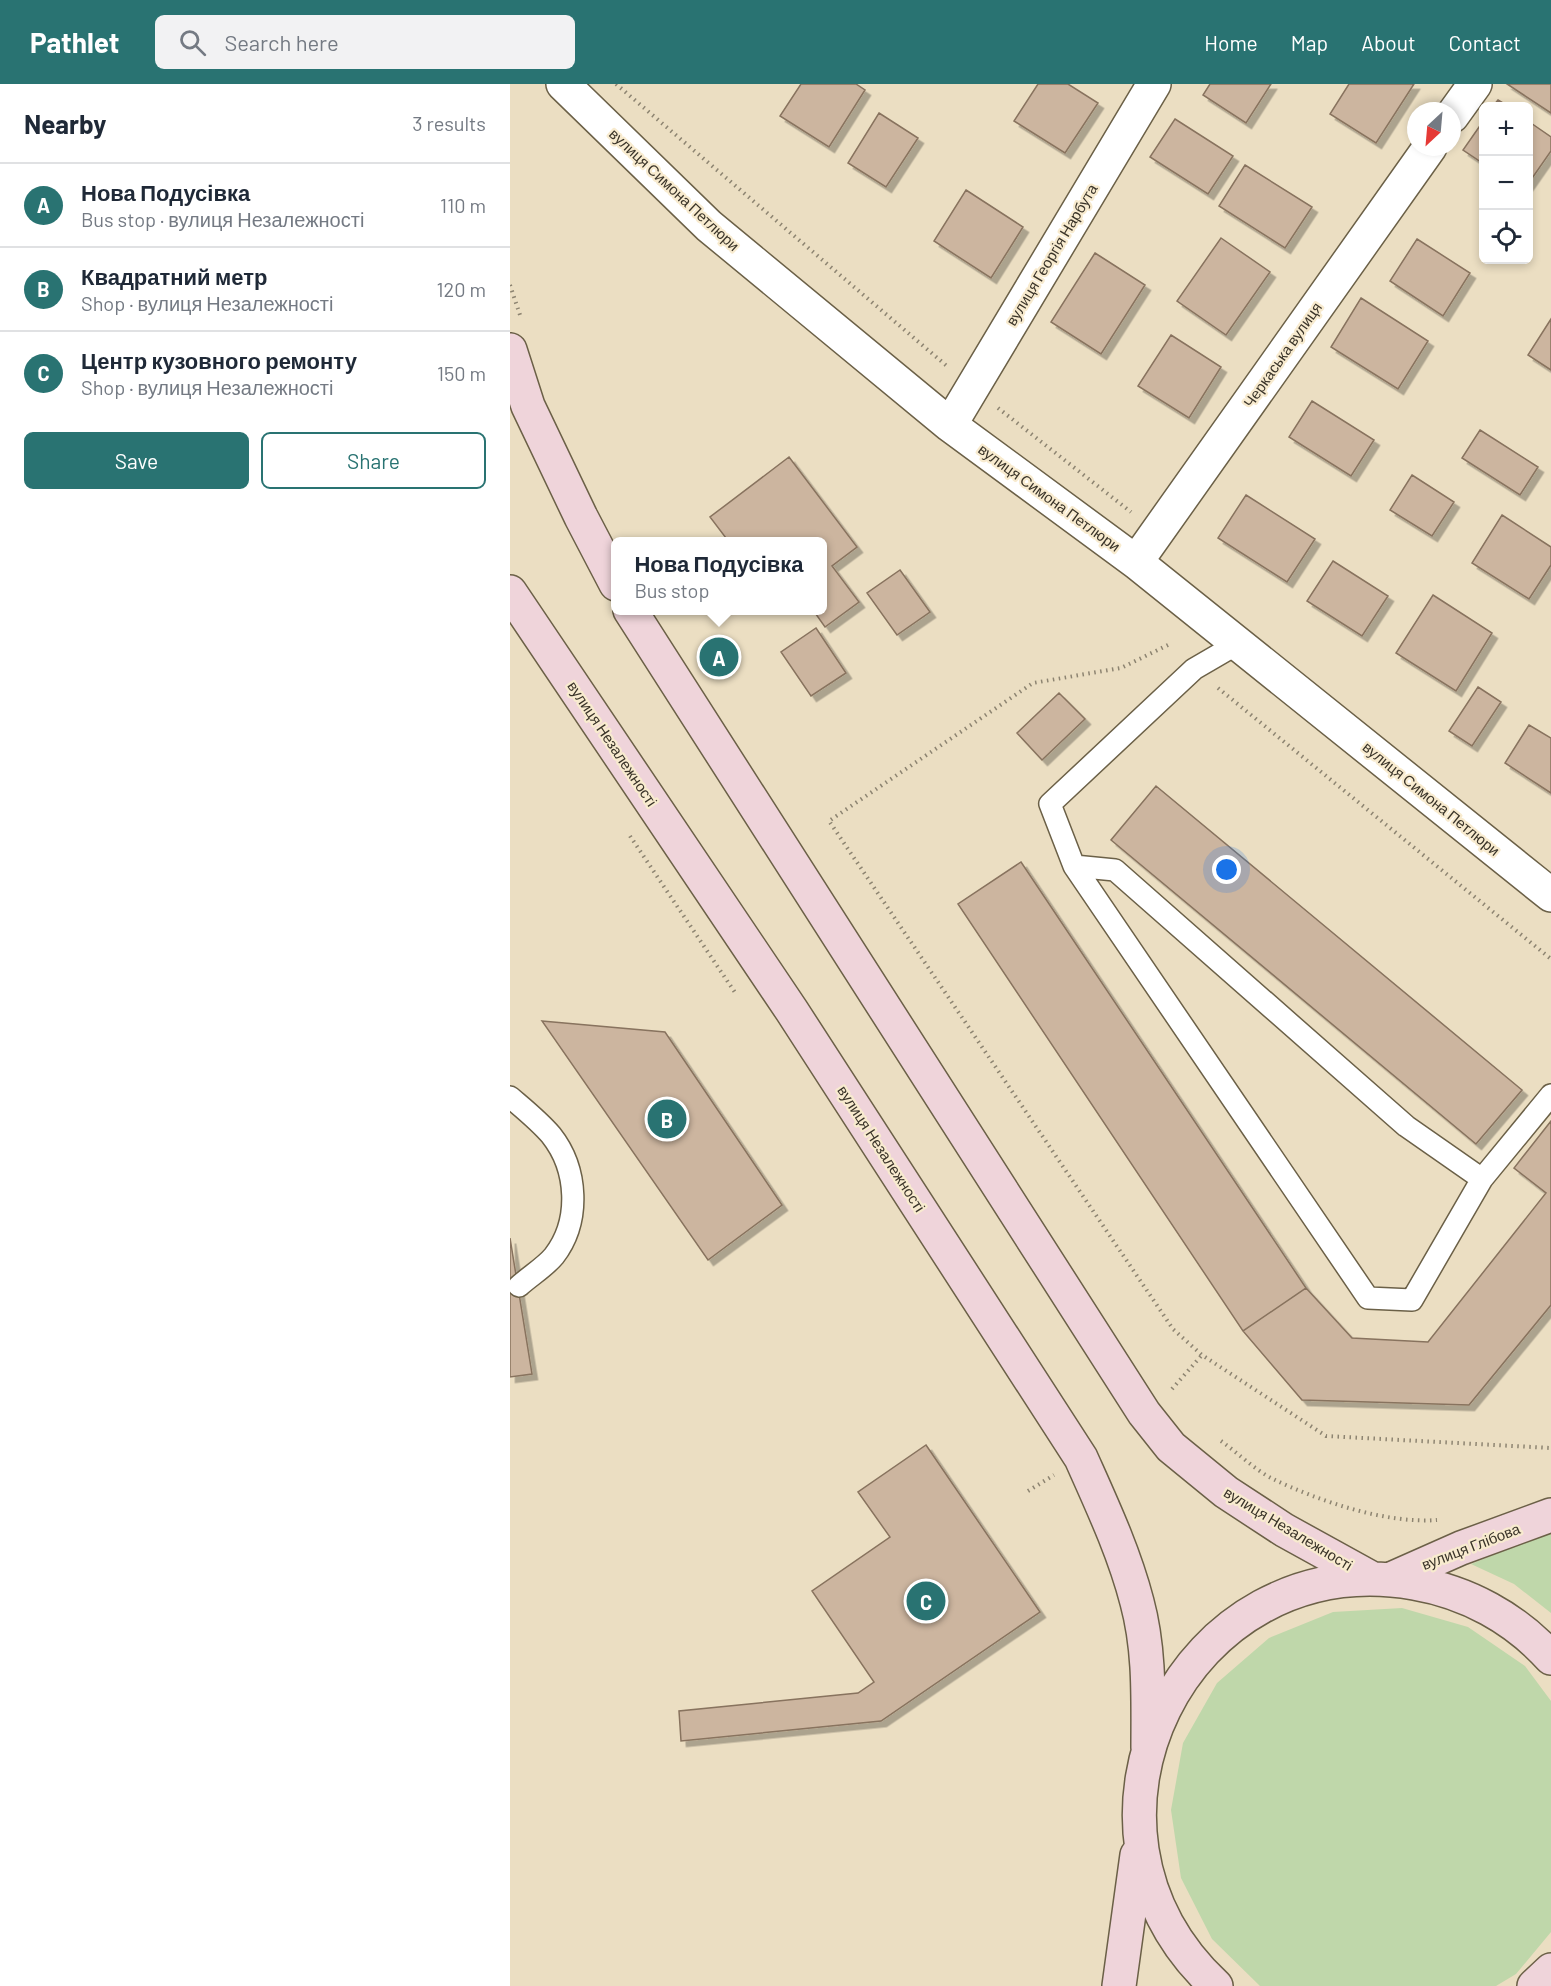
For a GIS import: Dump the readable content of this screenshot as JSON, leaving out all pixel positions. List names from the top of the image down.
{
  "streets": {
    "main road": ["вулиця Незалежності", "вулиця Глібова"],
    "street": ["вулиця Симона Петлюри", "вулиця Георгія Нарбута", "Черкаська вулиця"]
  },
  "crossings": [
    ["вулиця Симона Петлюри", "вулиця Георгія Нарбута"],
    ["вулиця Симона Петлюри", "Черкаська вулиця"],
    ["вулиця Незалежності", "вулиця Глібова"]
  ],
  "north": "bottom left",
  "page": {
    "header": "Pathlet",
    "search": "Search here",
    "nav": [
      "Home",
      "Map",
      "About",
      "Contact"
    ],
    "heading": ["Nearby", "3 results"],
    "map_buttons": ["+", "−"],
    "list": [
      {
        "mark": "A",
        "name": "Нова Подусівка",
        "note": "Bus stop · вулиця Незалежності",
        "value": "110 m"
      },
      {
        "mark": "B",
        "name": "Квадратний метр",
        "note": "Shop · вулиця Незалежності",
        "value": "120 m"
      },
      {
        "mark": "C",
        "name": "Центр кузовного ремонту",
        "note": "Shop · вулиця Незалежності",
        "value": "150 m"
      }
    ],
    "buttons": ["Save", "Share"],
    "popup": ["Нова Подусівка", "Bus stop"],
    "pins": ["A", "B", "C"]
  }
}
